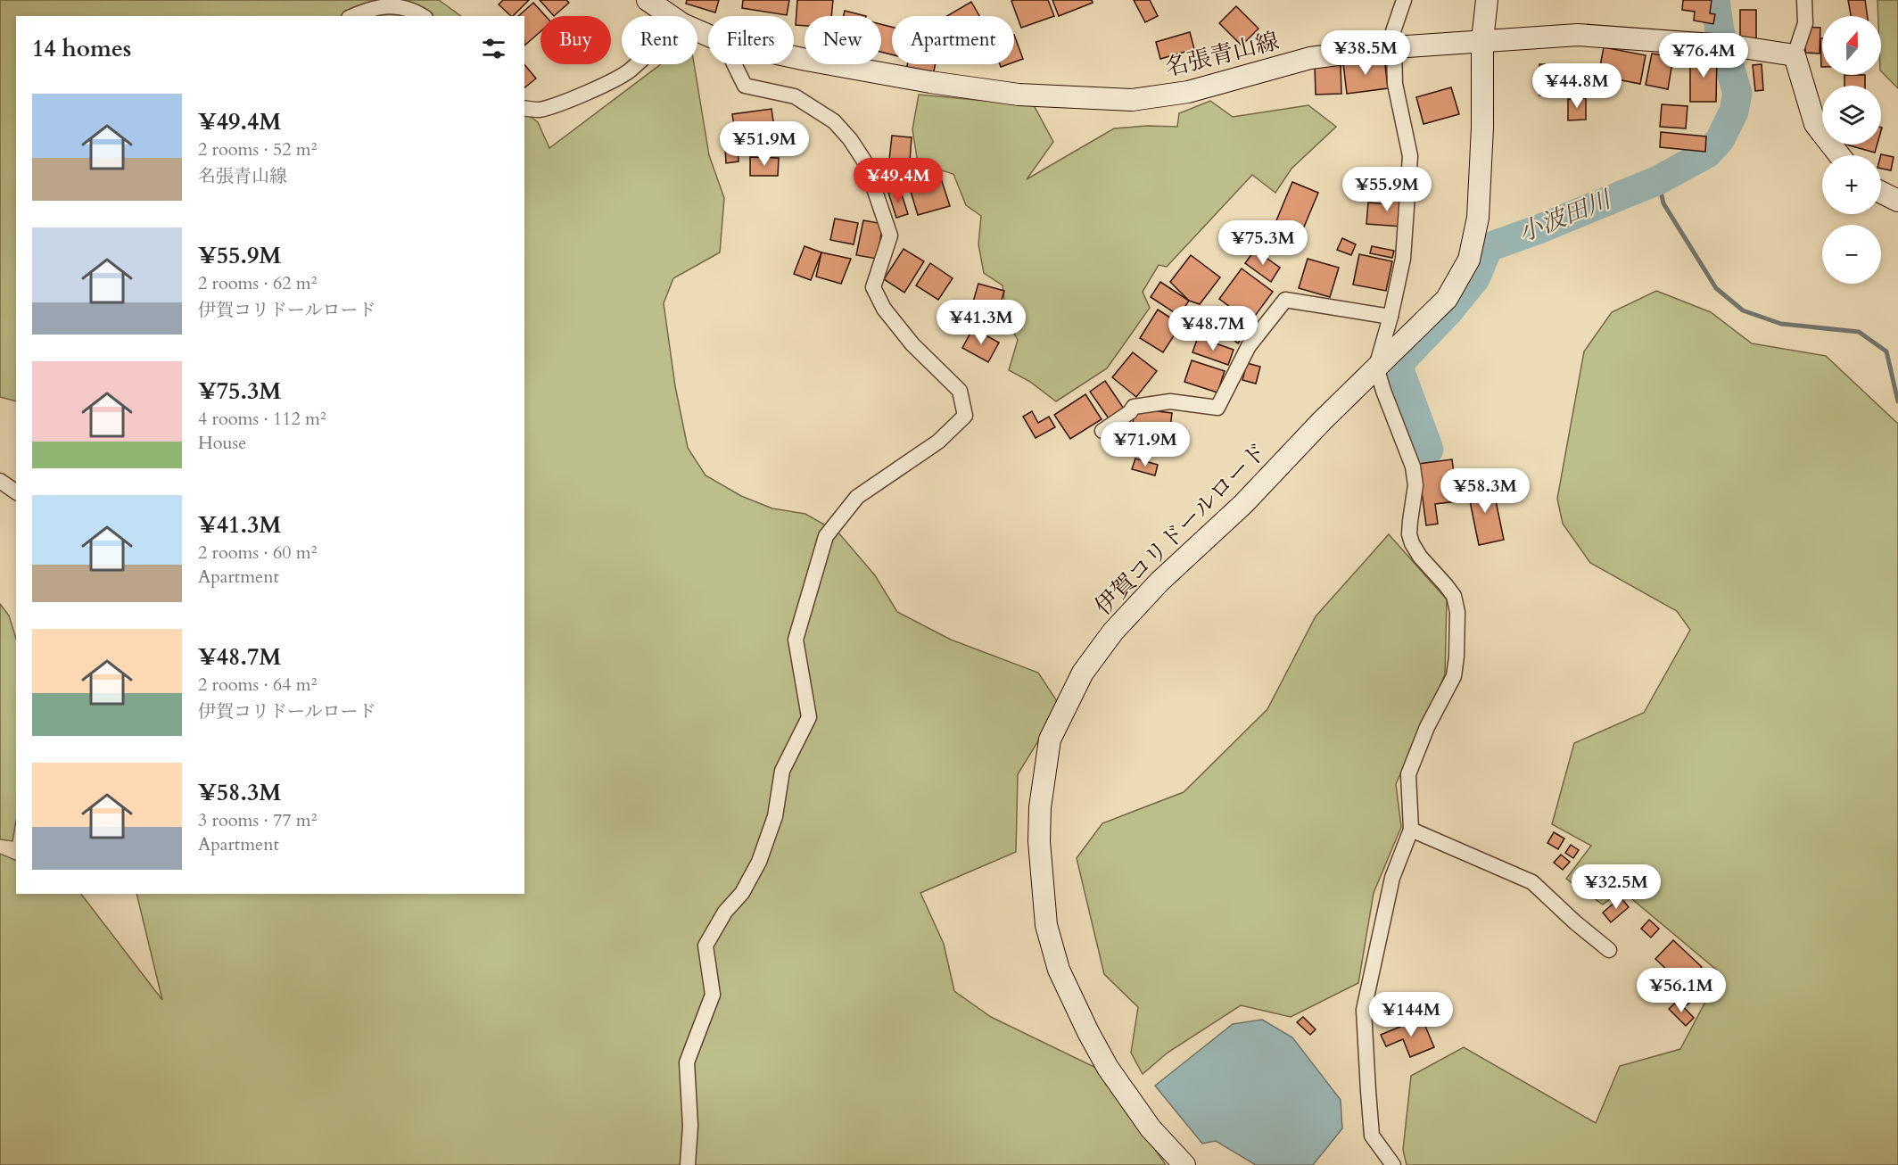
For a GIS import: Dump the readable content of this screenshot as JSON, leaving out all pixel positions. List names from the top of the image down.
{
  "streets": {
    "main road": ["名張青山線", "伊賀コリドールロード"]
  },
  "crossings": [
    ["名張青山線", "伊賀コリドールロード"]
  ],
  "water": ["小波田川"],
  "north": "top",
  "page": {
    "map_buttons": ["+", "−"],
    "chip": [
      "Buy",
      "Rent",
      "Filters",
      "New",
      "Apartment"
    ],
    "heading": "14 homes",
    "price": [
      "¥38.5M",
      "¥76.4M",
      "¥44.8M",
      "¥51.9M",
      "¥49.4M",
      "¥55.9M",
      "¥75.3M",
      "¥41.3M",
      "¥48.7M",
      "¥71.9M",
      "¥58.3M",
      "¥32.5M",
      "¥56.1M",
      "¥144M"
    ],
    "list": [
      {
        "name": "¥49.4M",
        "note": "2 rooms · 52 m² · 名張青山線"
      },
      {
        "name": "¥55.9M",
        "note": "2 rooms · 62 m² · 伊賀コリドールロード"
      },
      {
        "name": "¥75.3M",
        "note": "4 rooms · 112 m² · House"
      },
      {
        "name": "¥41.3M",
        "note": "2 rooms · 60 m² · Apartment"
      },
      {
        "name": "¥48.7M",
        "note": "2 rooms · 64 m² · 伊賀コリドールロード"
      },
      {
        "name": "¥58.3M",
        "note": "3 rooms · 77 m² · Apartment"
      }
    ]
  }
}
